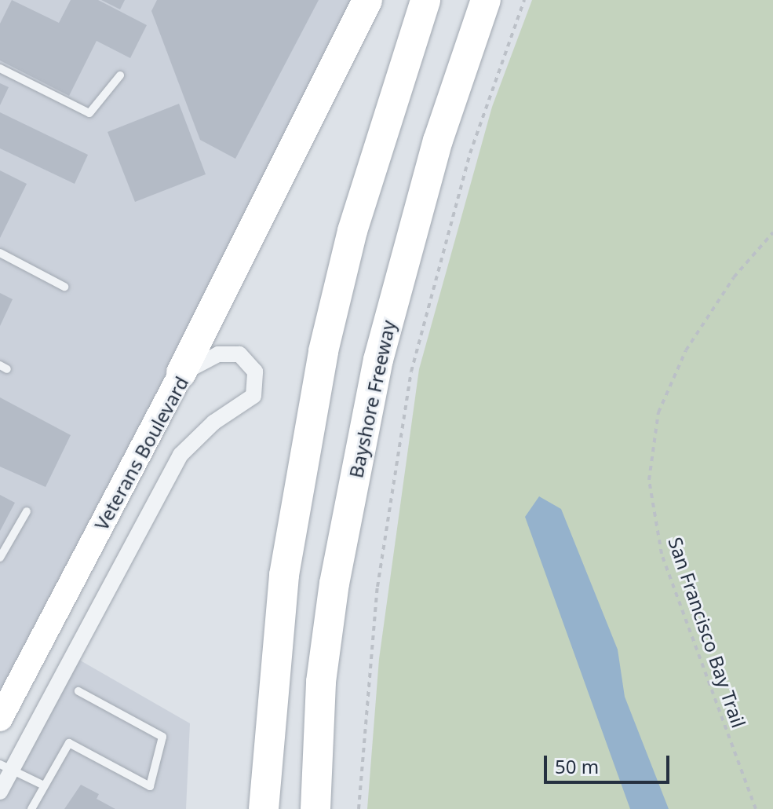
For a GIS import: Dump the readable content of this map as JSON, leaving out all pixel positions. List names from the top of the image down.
{
  "streets": {
    "highway": ["Bayshore Freeway"],
    "main road": ["Veterans Boulevard"],
    "path": ["San Francisco Bay Trail"]
  },
  "scale_bar": "50 m"
}
